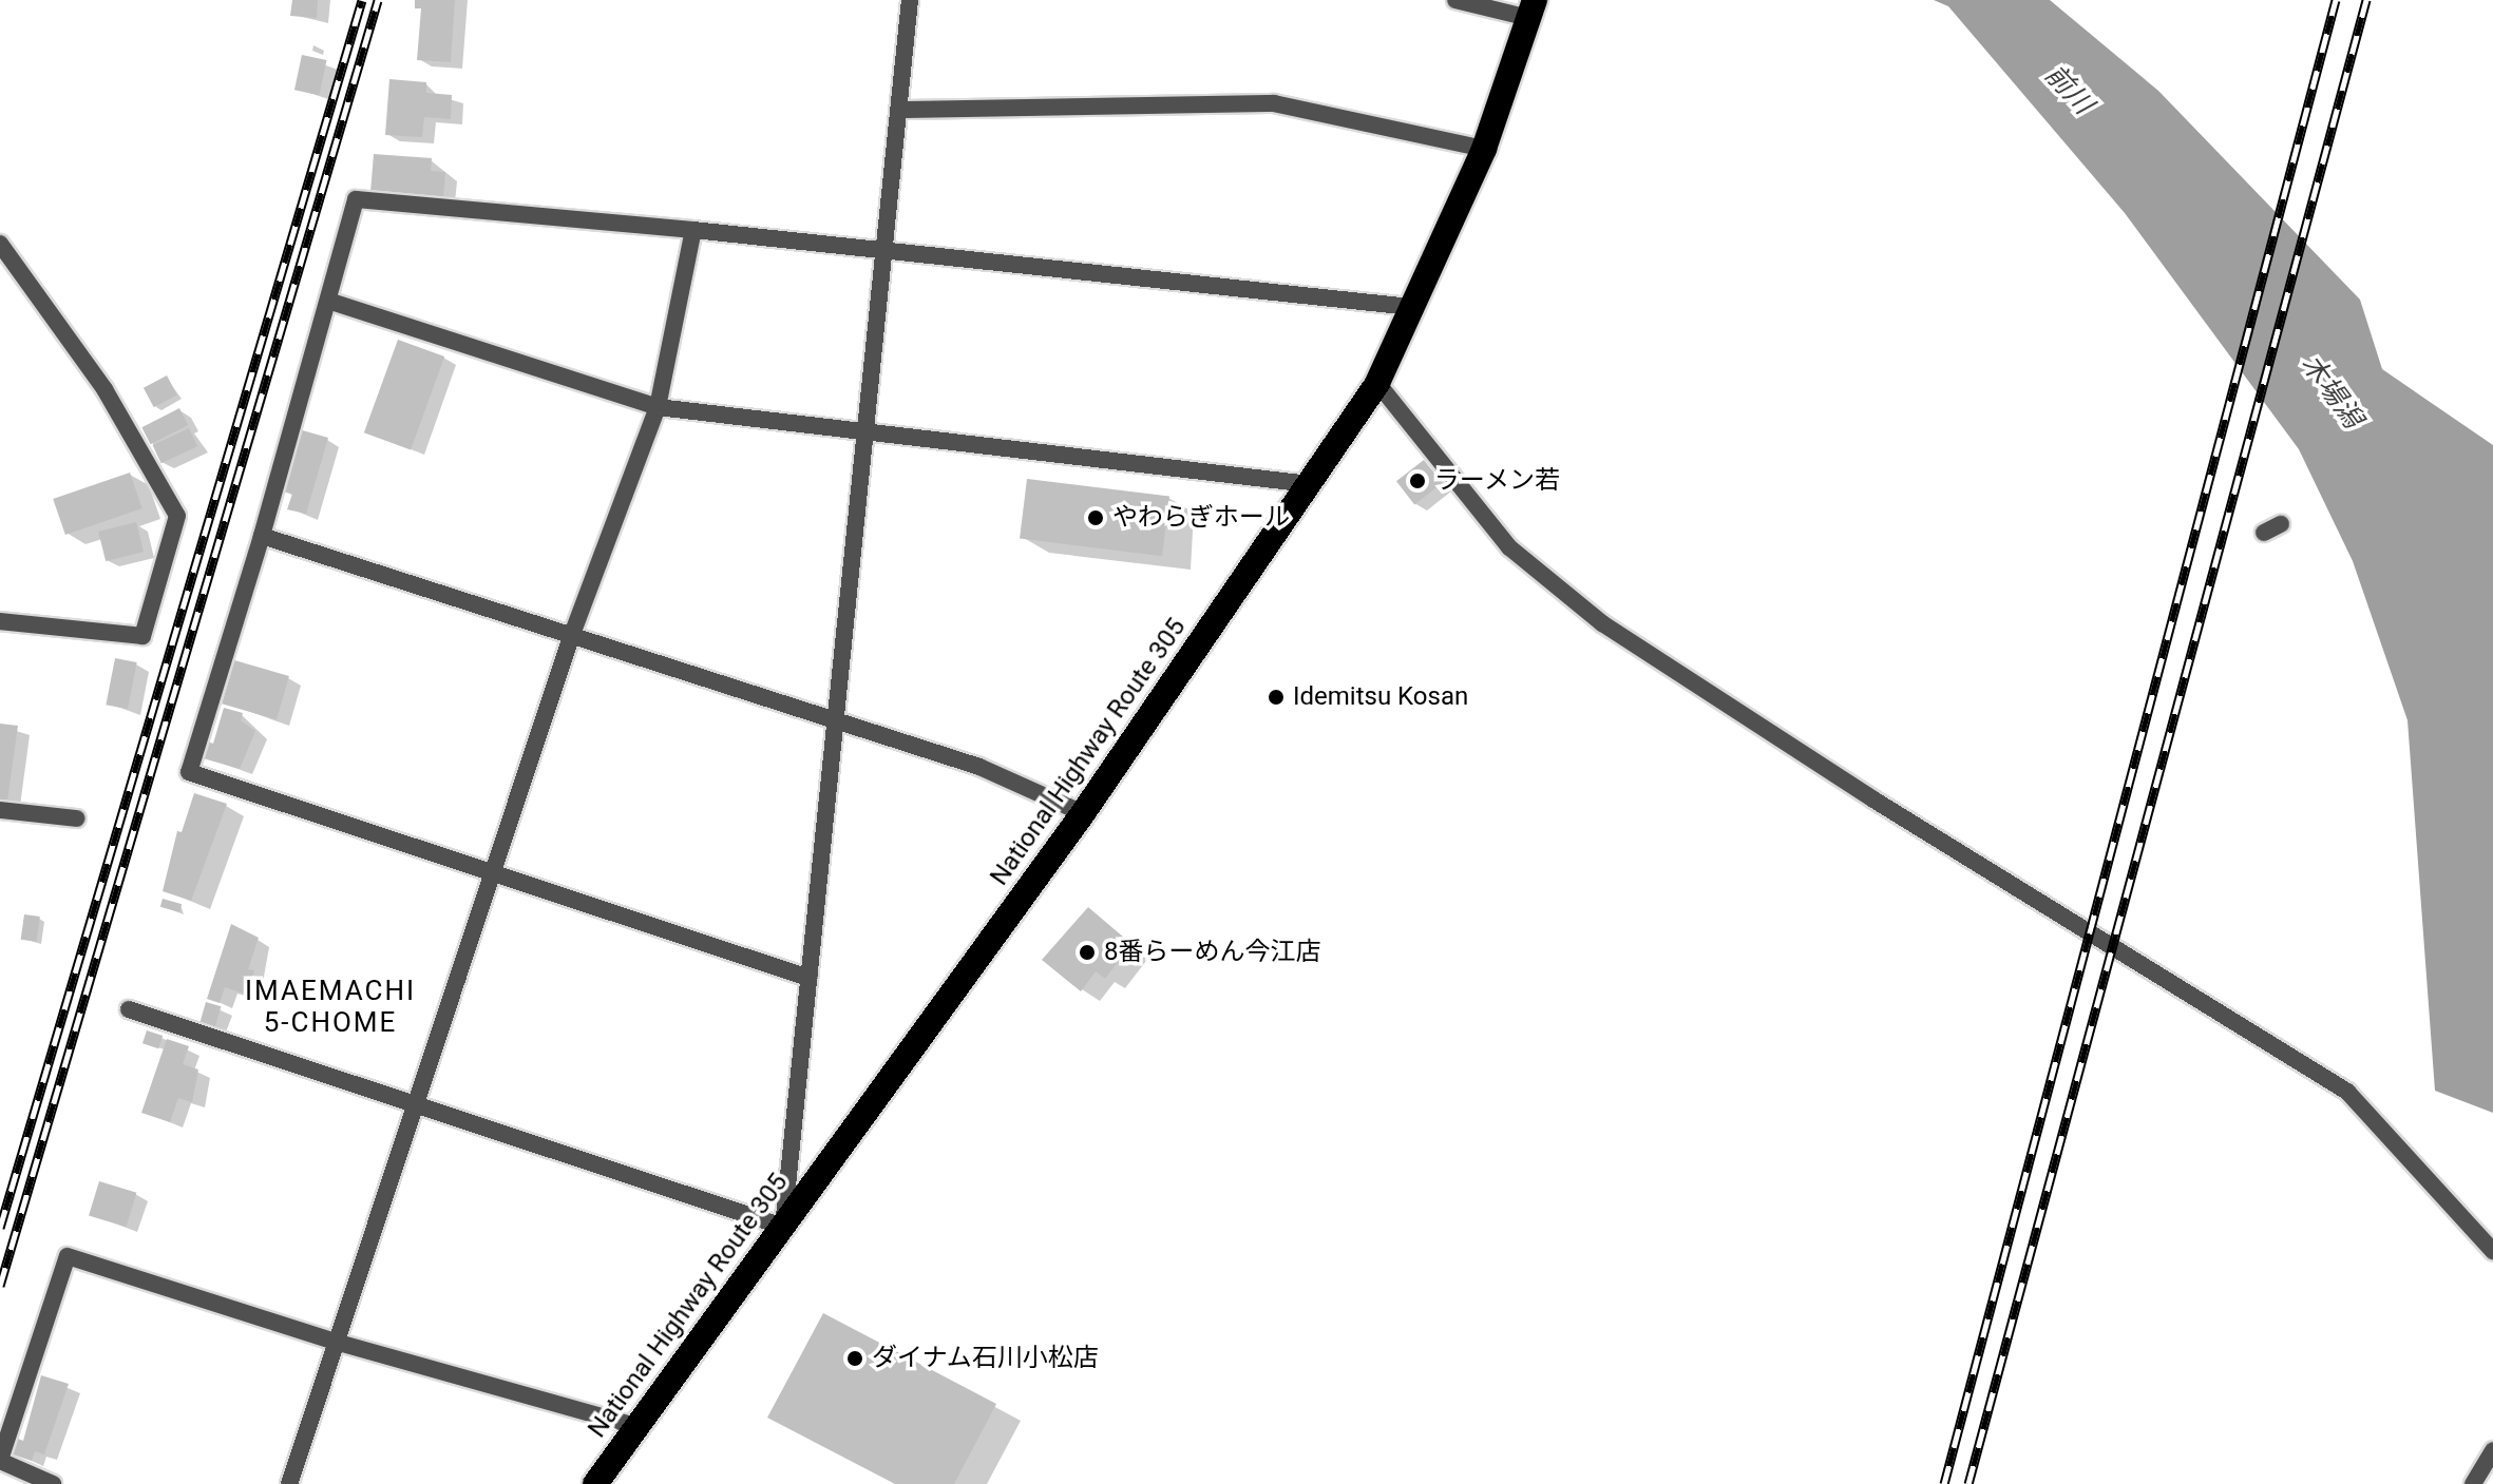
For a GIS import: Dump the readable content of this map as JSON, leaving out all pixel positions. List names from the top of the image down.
{
  "streets": {
    "highway": ["National Highway Route 305"]
  },
  "districts": ["IMAEMACHI 5-CHOME"],
  "water": ["前川", "木場潟"],
  "places": [
    "ラーメン若",
    "やわらぎホール",
    "Idemitsu Kosan",
    "8番らーめん今江店",
    "ダイナム石川小松店"
  ]
}
